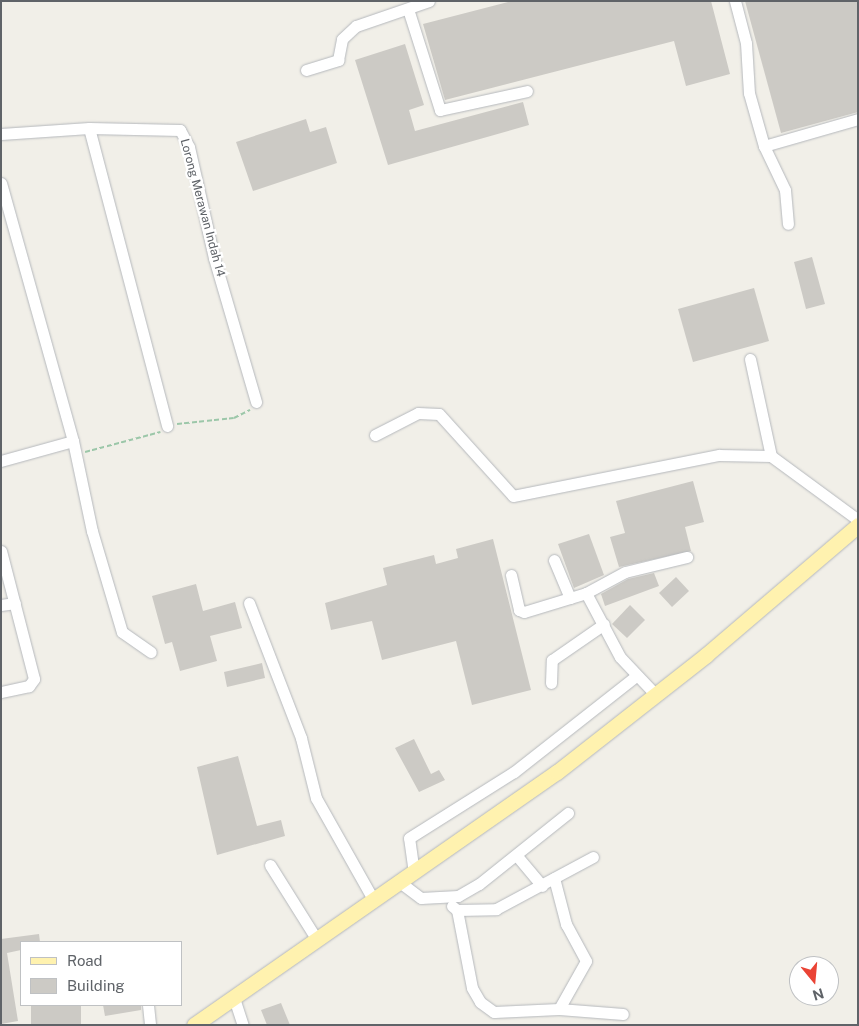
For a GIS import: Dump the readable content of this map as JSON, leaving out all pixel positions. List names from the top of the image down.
{
  "streets": {
    "street": ["Lorong Merawan Indah 14"]
  },
  "legend": ["Road", "Building"],
  "north": "bottom"
}
